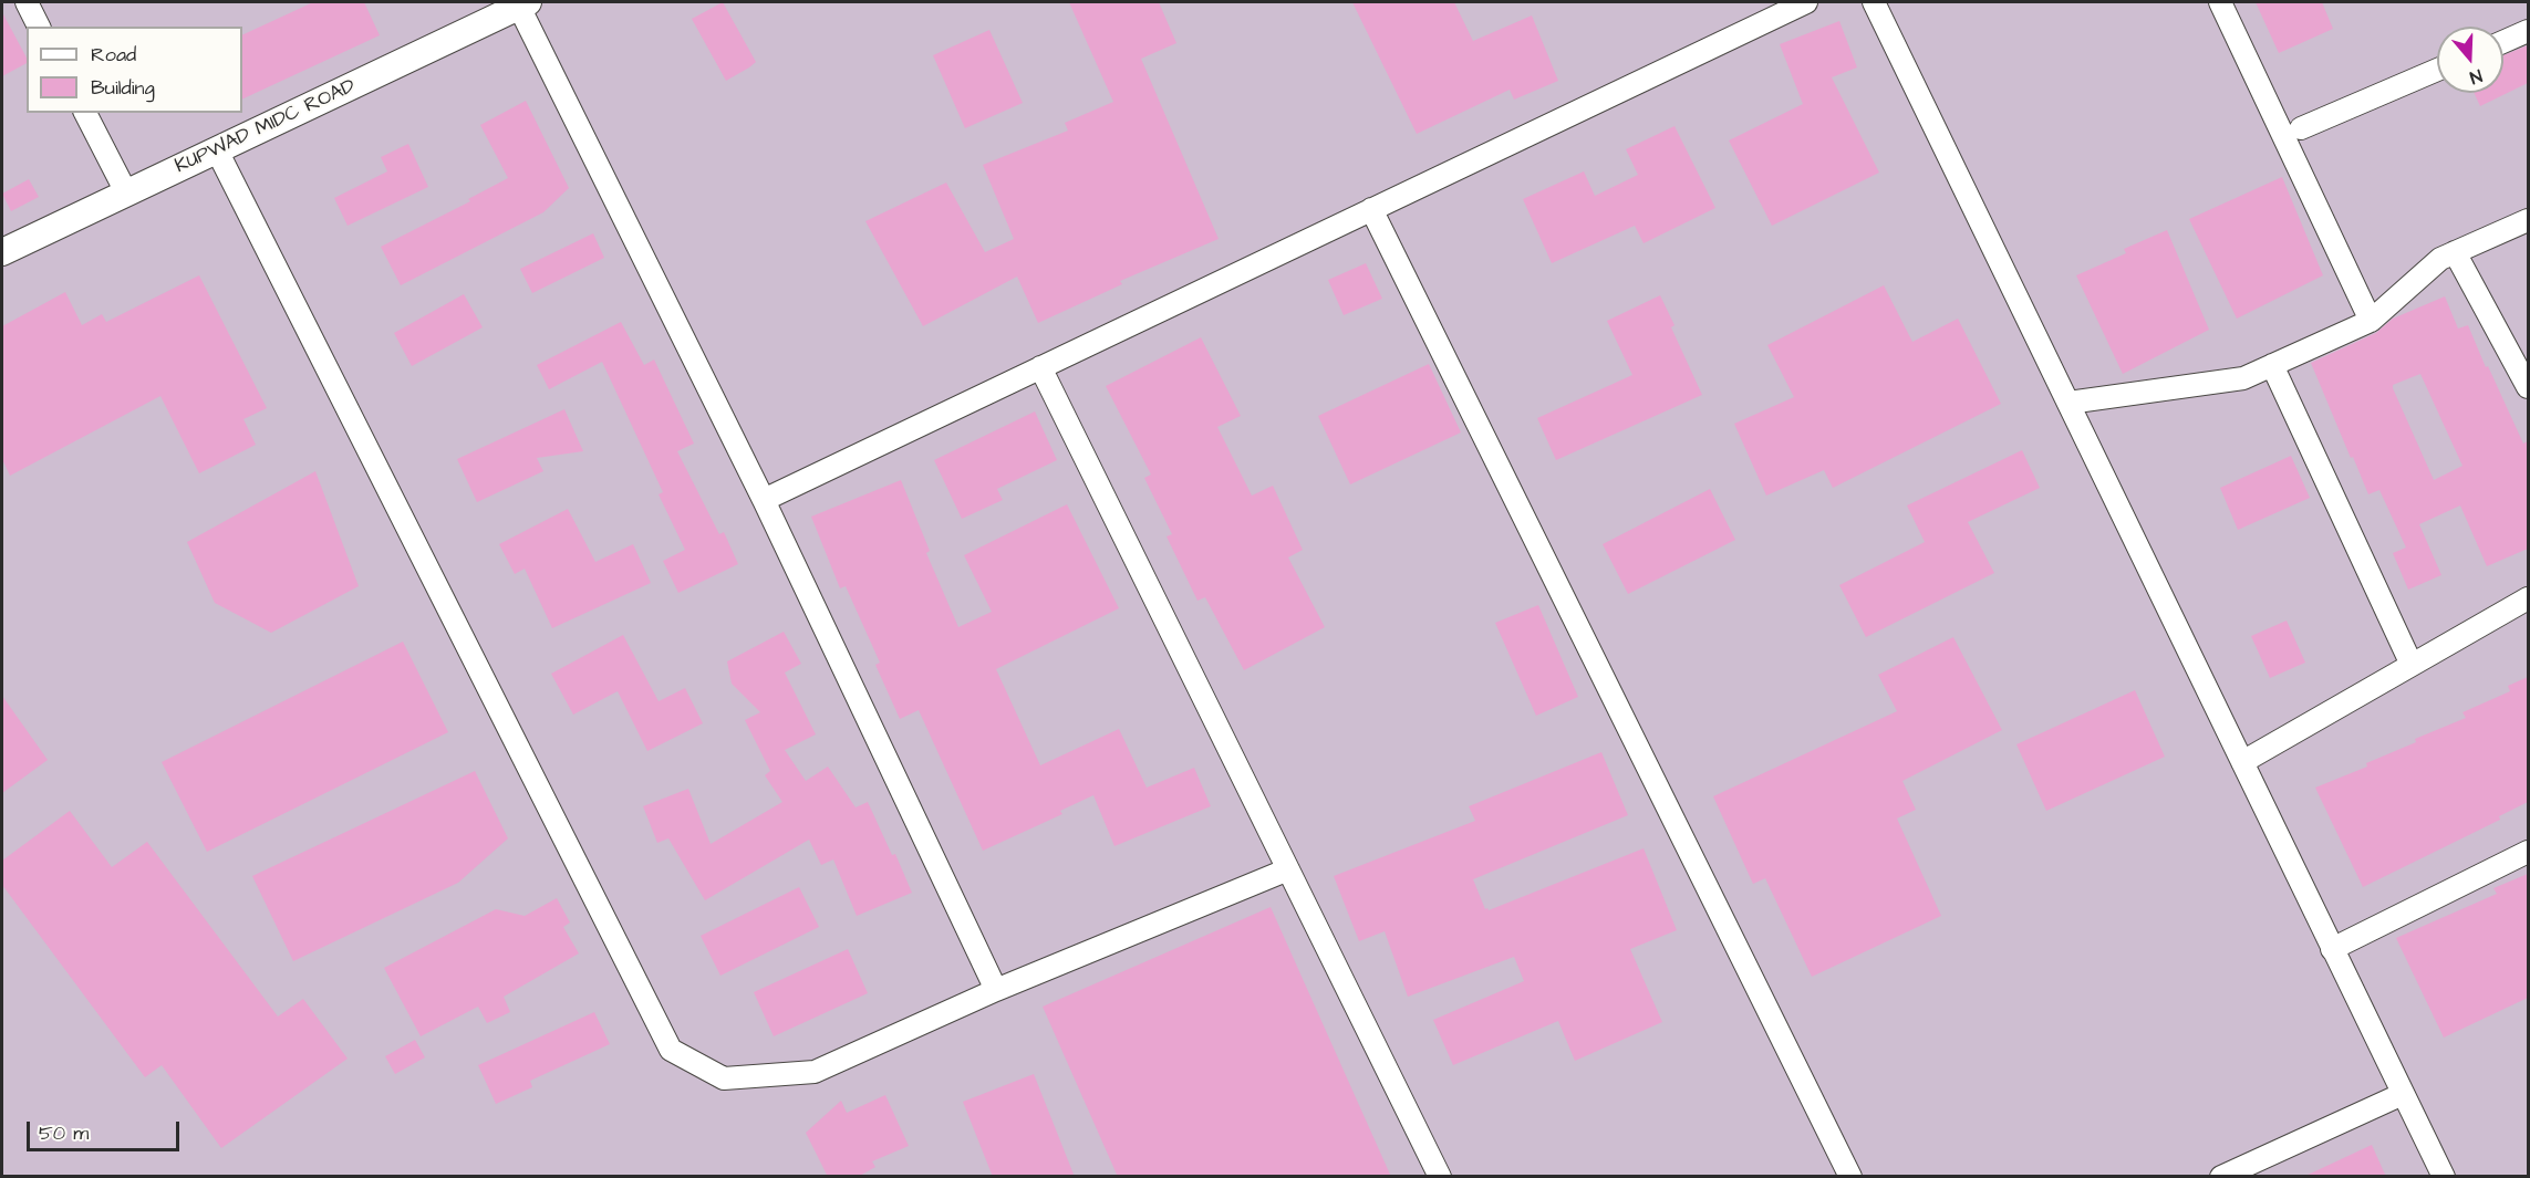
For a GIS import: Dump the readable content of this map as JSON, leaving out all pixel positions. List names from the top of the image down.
{
  "streets": {
    "main road": ["KUPWAD MIDC ROAD"]
  },
  "legend": ["Road", "Building"],
  "scale_bar": "50 m",
  "north": "bottom"
}
